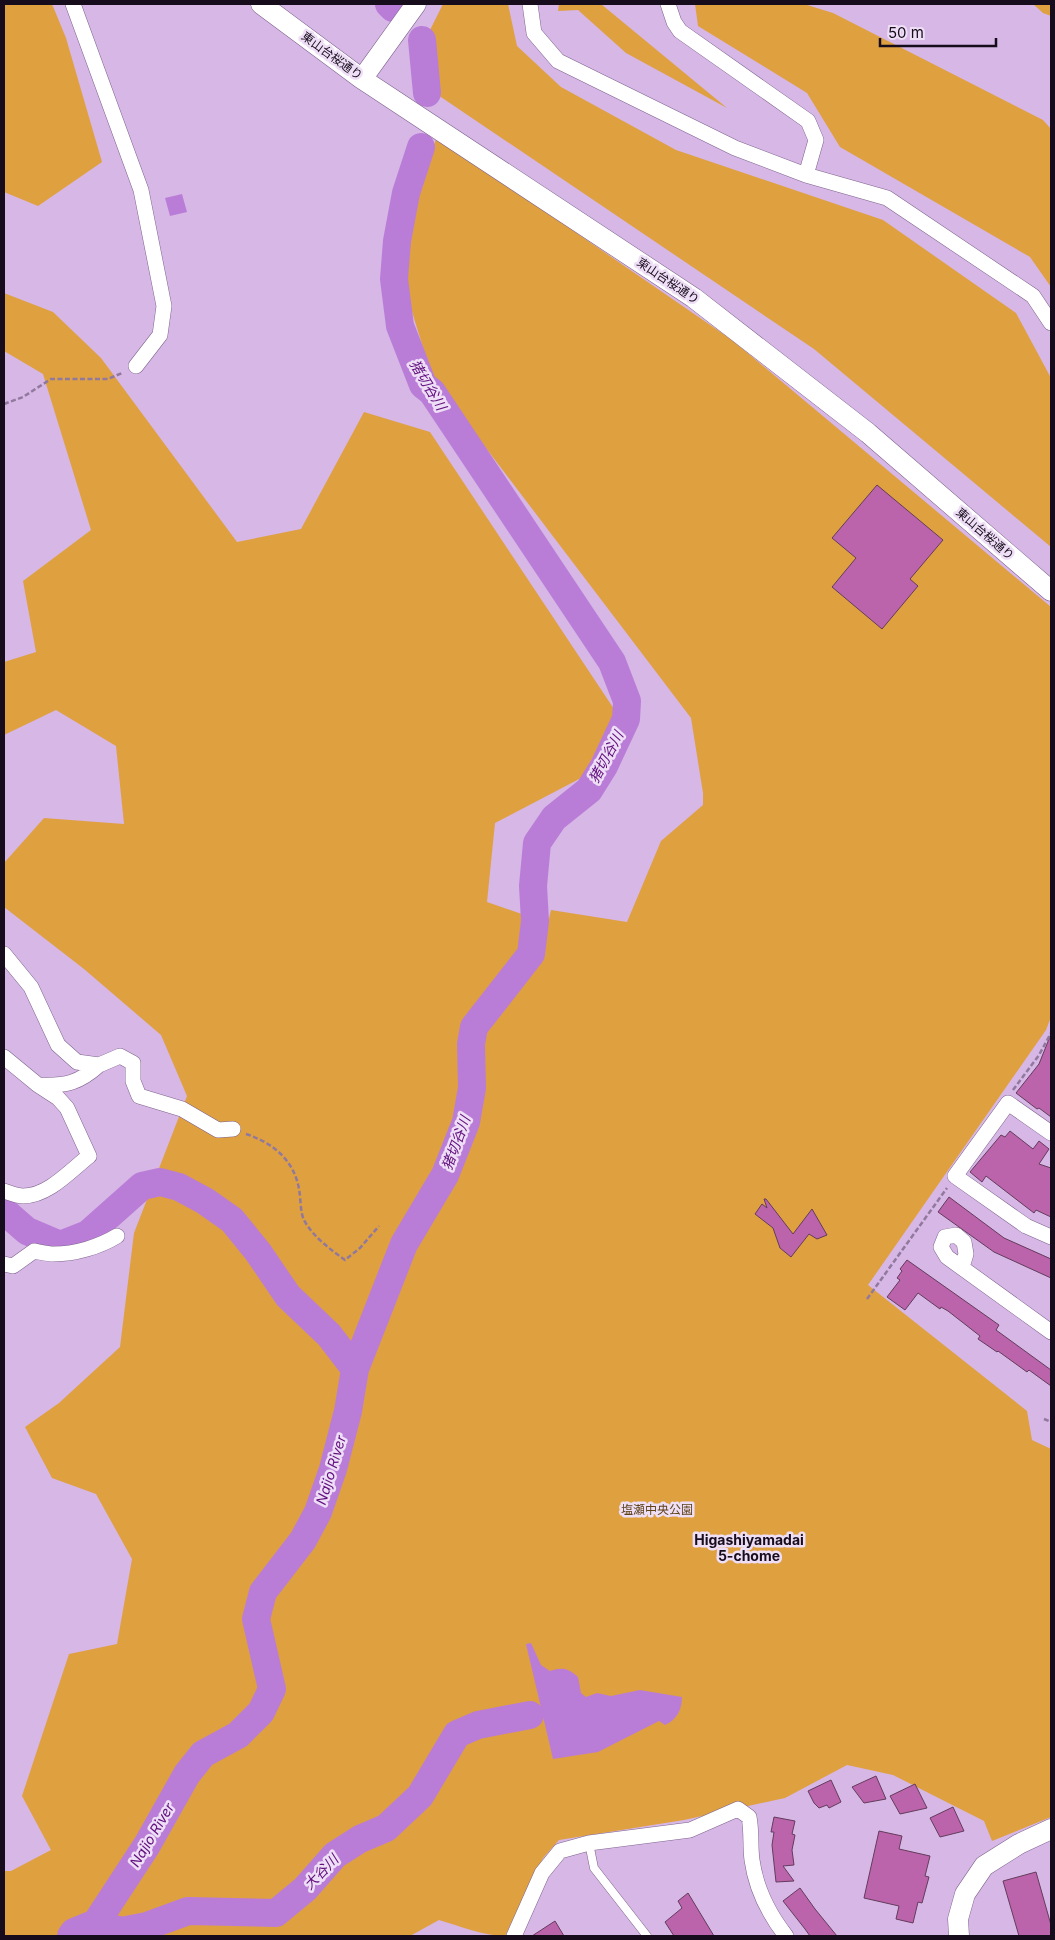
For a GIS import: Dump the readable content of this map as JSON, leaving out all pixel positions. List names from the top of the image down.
{
  "streets": {
    "street": ["東山台桜通り"]
  },
  "districts": ["Higashiyamadai 5-chome"],
  "water": ["猪切谷川", "Najio River", "大谷川"],
  "parks": ["塩瀬中央公園"],
  "scale_bar": "50 m"
}
